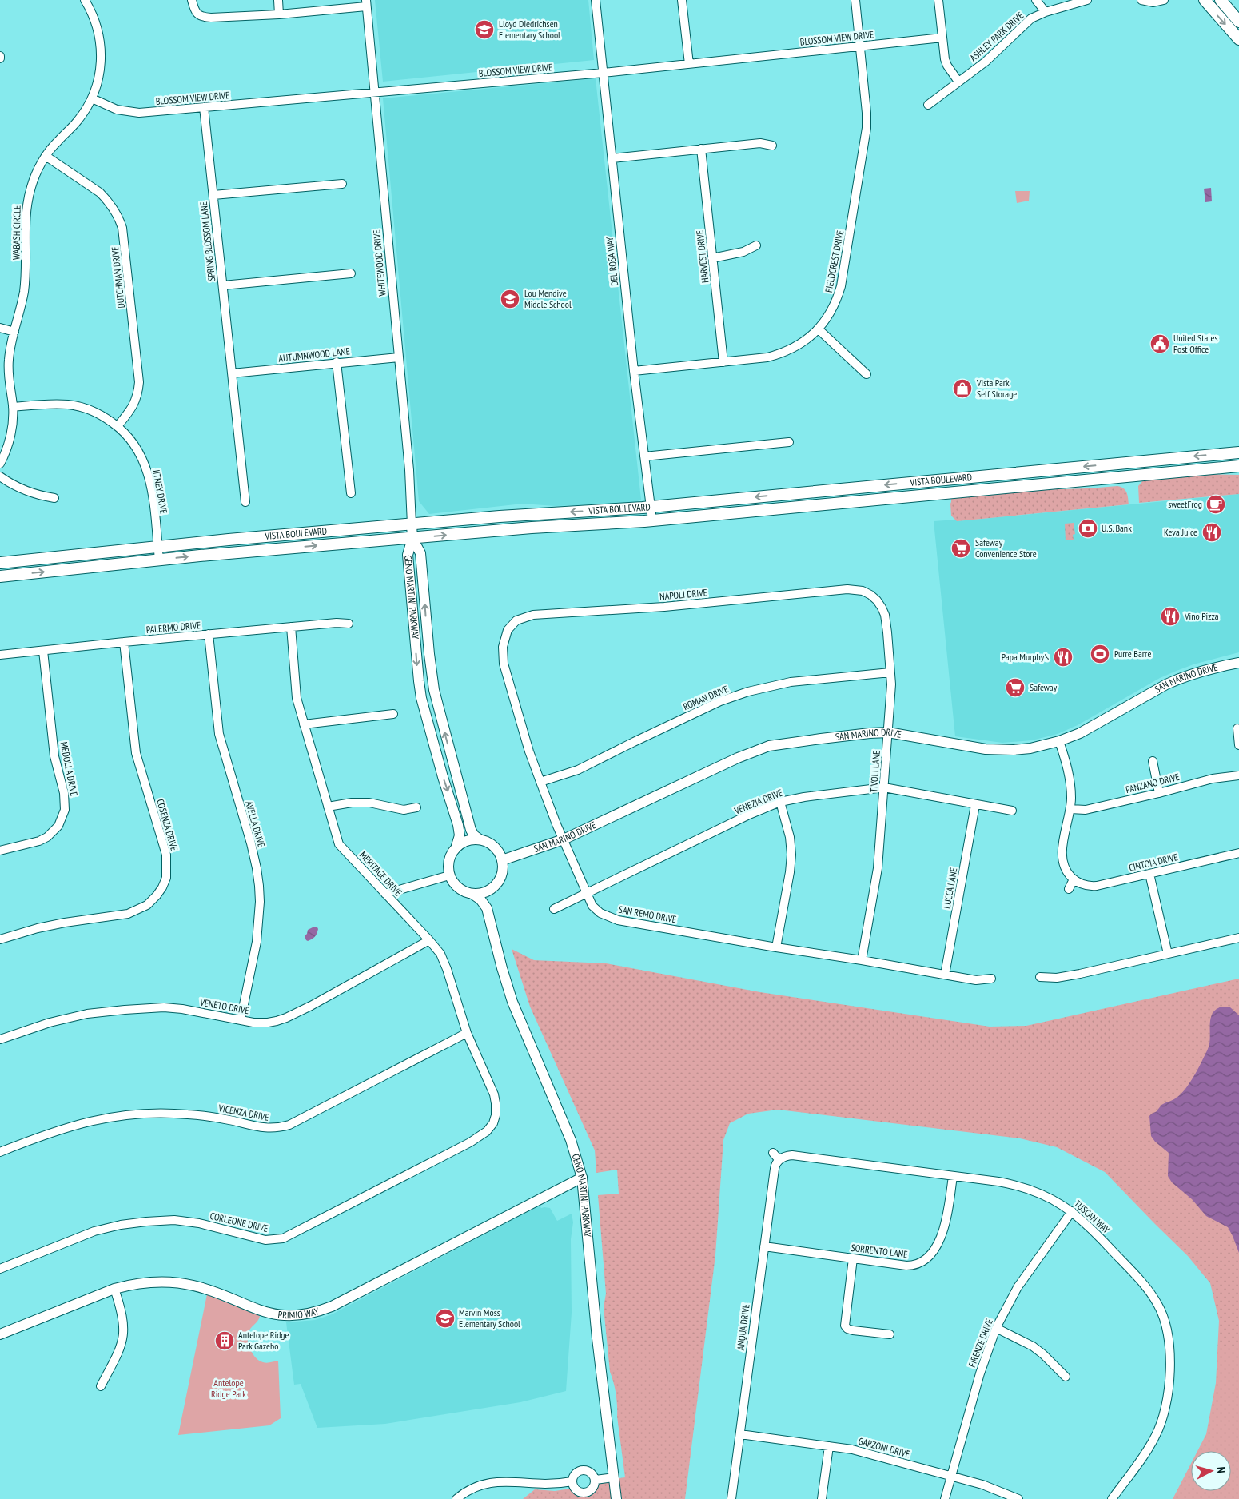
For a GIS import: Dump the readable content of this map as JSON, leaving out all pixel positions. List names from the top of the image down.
{
  "streets": {
    "main road": ["VISTA BOULEVARD"],
    "street": [
      "ASHLEY PARK DRIVE",
      "BLOSSOM VIEW DRIVE",
      "WABASH CIRCLE",
      "SPRING BLOSSOM LANE",
      "HARVEST DRIVE",
      "DEL ROSA WAY",
      "FIELDCREST DRIVE",
      "WHITEWOOD DRIVE",
      "DUTCHMAN DRIVE",
      "AUTUMNWOOD LANE",
      "JITNEY DRIVE",
      "NAPOLI DRIVE",
      "GENO MARTINI PARKWAY",
      "PALERMO DRIVE",
      "SAN MARINO DRIVE",
      "ROMAN DRIVE",
      "MEDOLLA DRIVE",
      "TIVOLI LANE",
      "PANZANO DRIVE",
      "VENEZIA DRIVE",
      "AVELLA DRIVE",
      "COSENZA DRIVE",
      "CINTOIA DRIVE",
      "MERITAGE DRIVE",
      "LUCCA LANE",
      "SAN REMO DRIVE",
      "VENETO DRIVE",
      "VICENZA DRIVE",
      "TUSCAN WAY",
      "CORLEONE DRIVE",
      "SORRENTO LANE",
      "PRIMIO WAY",
      "ANQUA DRIVE",
      "FIRENZE DRIVE",
      "GARZONI DRIVE"
    ]
  },
  "crossings": [
    ["BLOSSOM VIEW DRIVE", "WABASH CIRCLE"],
    ["BLOSSOM VIEW DRIVE", "SPRING BLOSSOM LANE"],
    ["BLOSSOM VIEW DRIVE", "DEL ROSA WAY"],
    ["BLOSSOM VIEW DRIVE", "FIELDCREST DRIVE"],
    ["BLOSSOM VIEW DRIVE", "WHITEWOOD DRIVE"],
    ["WABASH CIRCLE", "DUTCHMAN DRIVE"],
    ["WABASH CIRCLE", "JITNEY DRIVE"],
    ["SPRING BLOSSOM LANE", "AUTUMNWOOD LANE"],
    ["HARVEST DRIVE", "FIELDCREST DRIVE"],
    ["DEL ROSA WAY", "FIELDCREST DRIVE"],
    ["DEL ROSA WAY", "VISTA BOULEVARD"],
    ["WHITEWOOD DRIVE", "AUTUMNWOOD LANE"],
    ["WHITEWOOD DRIVE", "VISTA BOULEVARD"],
    ["DUTCHMAN DRIVE", "JITNEY DRIVE"],
    ["VISTA BOULEVARD", "JITNEY DRIVE"],
    ["VISTA BOULEVARD", "GENO MARTINI PARKWAY"],
    ["NAPOLI DRIVE", "TIVOLI LANE"],
    ["NAPOLI DRIVE", "SAN REMO DRIVE"],
    ["GENO MARTINI PARKWAY", "SAN MARINO DRIVE"],
    ["GENO MARTINI PARKWAY", "PRIMIO WAY"],
    ["PALERMO DRIVE", "MEDOLLA DRIVE"],
    ["PALERMO DRIVE", "AVELLA DRIVE"],
    ["PALERMO DRIVE", "COSENZA DRIVE"],
    ["PALERMO DRIVE", "MERITAGE DRIVE"],
    ["SAN MARINO DRIVE", "TIVOLI LANE"],
    ["SAN MARINO DRIVE", "SAN REMO DRIVE"],
    ["ROMAN DRIVE", "TIVOLI LANE"],
    ["ROMAN DRIVE", "SAN REMO DRIVE"],
    ["TIVOLI LANE", "VENEZIA DRIVE"],
    ["TIVOLI LANE", "SAN REMO DRIVE"],
    ["VENEZIA DRIVE", "LUCCA LANE"],
    ["VENEZIA DRIVE", "SAN REMO DRIVE"],
    ["AVELLA DRIVE", "VENETO DRIVE"],
    ["MERITAGE DRIVE", "VENETO DRIVE"],
    ["MERITAGE DRIVE", "VICENZA DRIVE"],
    ["MERITAGE DRIVE", "CORLEONE DRIVE"],
    ["LUCCA LANE", "SAN REMO DRIVE"],
    ["TUSCAN WAY", "SORRENTO LANE"],
    ["TUSCAN WAY", "ANQUA DRIVE"],
    ["TUSCAN WAY", "FIRENZE DRIVE"],
    ["SORRENTO LANE", "ANQUA DRIVE"],
    ["ANQUA DRIVE", "GARZONI DRIVE"],
    ["FIRENZE DRIVE", "GARZONI DRIVE"]
  ],
  "parks": ["Antelope Ridge Park"],
  "places": {
    "school or university": ["Lloyd Diedrichsen Elementary School", "Lou Mendive Middle School", "Marvin Moss Elementary School"],
    "public building": ["United States Post Office"],
    "shop": ["Vista Park Self Storage"],
    "cafe": ["sweetFrog"],
    "bank": ["U.S. Bank"],
    "restaurant": ["Keva Juice", "Vino Pizza", "Papa Murphy's"],
    "supermarket": ["Safeway Convenience Store", "Safeway"],
    "sports": ["Purre Barre"],
    "building": ["Antelope Ridge Park Gazebo"]
  },
  "north": "right"
}
